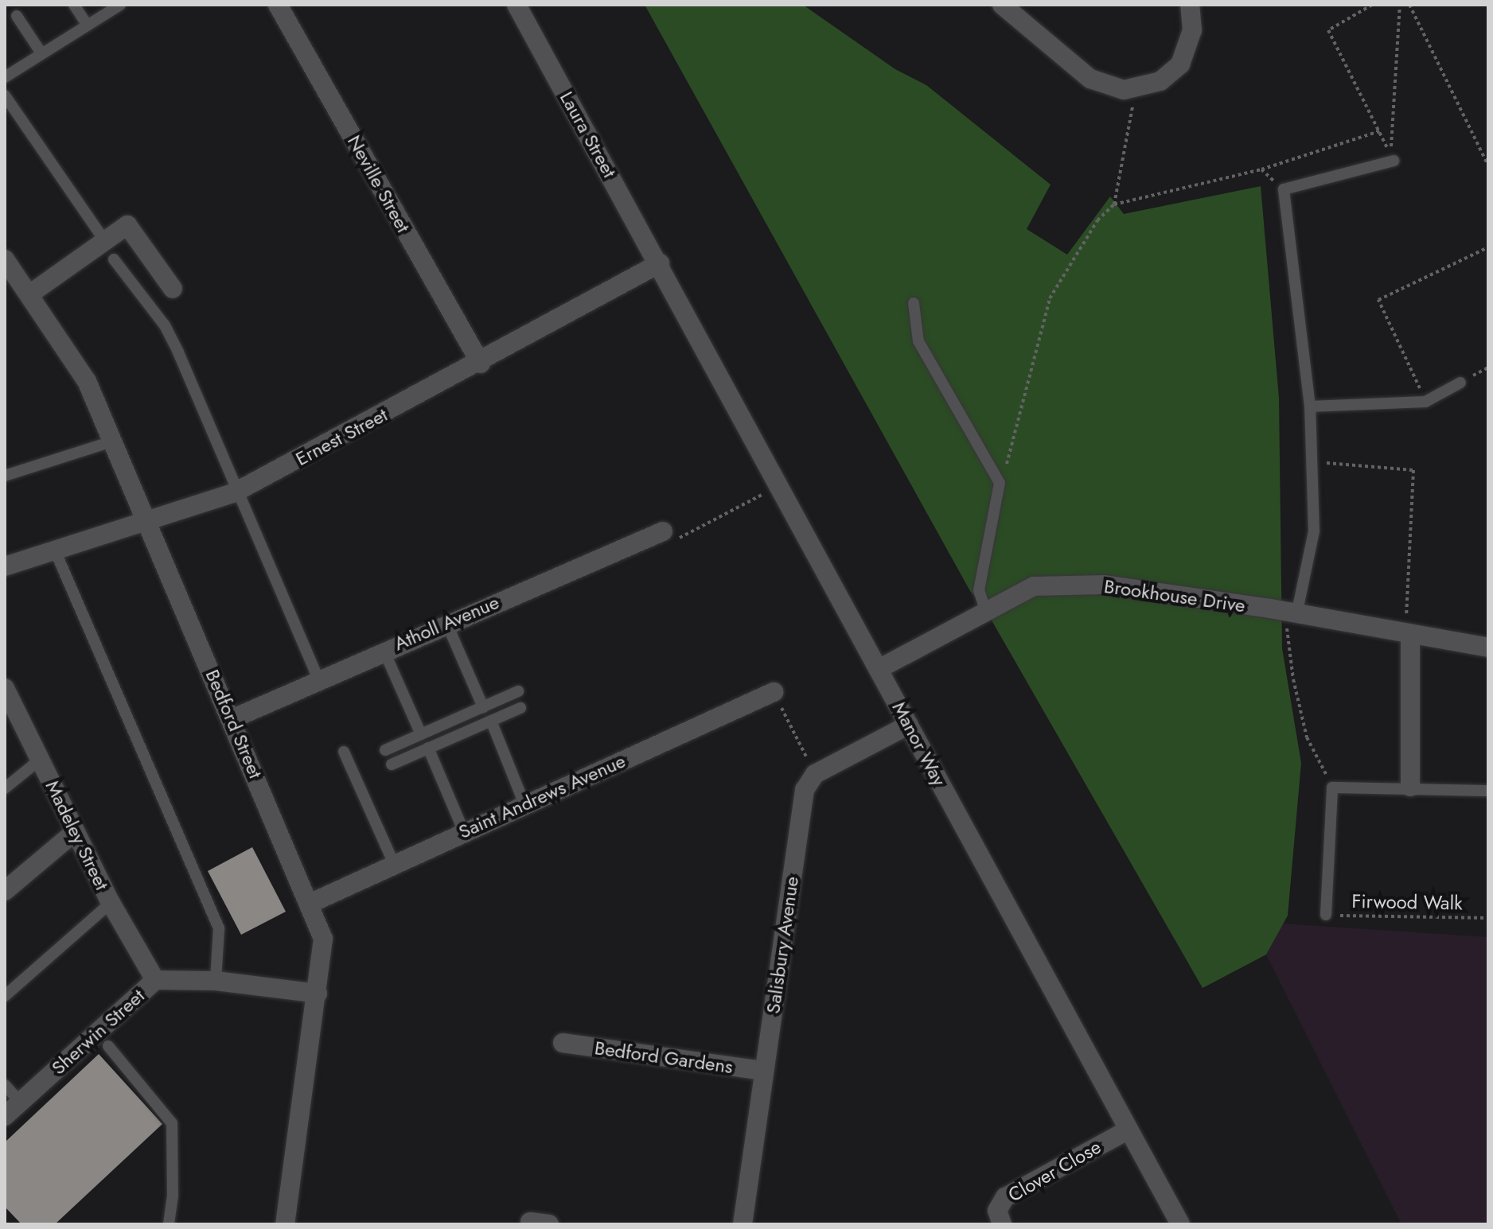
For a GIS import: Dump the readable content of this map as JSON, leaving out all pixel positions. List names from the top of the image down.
{
  "streets": {
    "street": [
      "Laura Street",
      "Neville Street",
      "Ernest Street",
      "Brookhouse Drive",
      "Atholl Avenue",
      "Bedford Street",
      "Manor Way",
      "Saint Andrews Avenue",
      "Madeley Street",
      "Salisbury Avenue",
      "Sherwin Street",
      "Bedford Gardens",
      "Clover Close"
    ],
    "path": ["Firwood Walk"]
  },
  "crossings": [
    ["Laura Street", "Ernest Street"],
    ["Laura Street", "Manor Way"],
    ["Neville Street", "Ernest Street"],
    ["Ernest Street", "Bedford Street"],
    ["Ernest Street", "Manor Way"],
    ["Brookhouse Drive", "Manor Way"],
    ["Atholl Avenue", "Bedford Street"],
    ["Bedford Street", "Saint Andrews Avenue"],
    ["Bedford Street", "Sherwin Street"],
    ["Manor Way", "Clover Close"],
    ["Madeley Street", "Sherwin Street"],
    ["Salisbury Avenue", "Bedford Gardens"]
  ]
}
